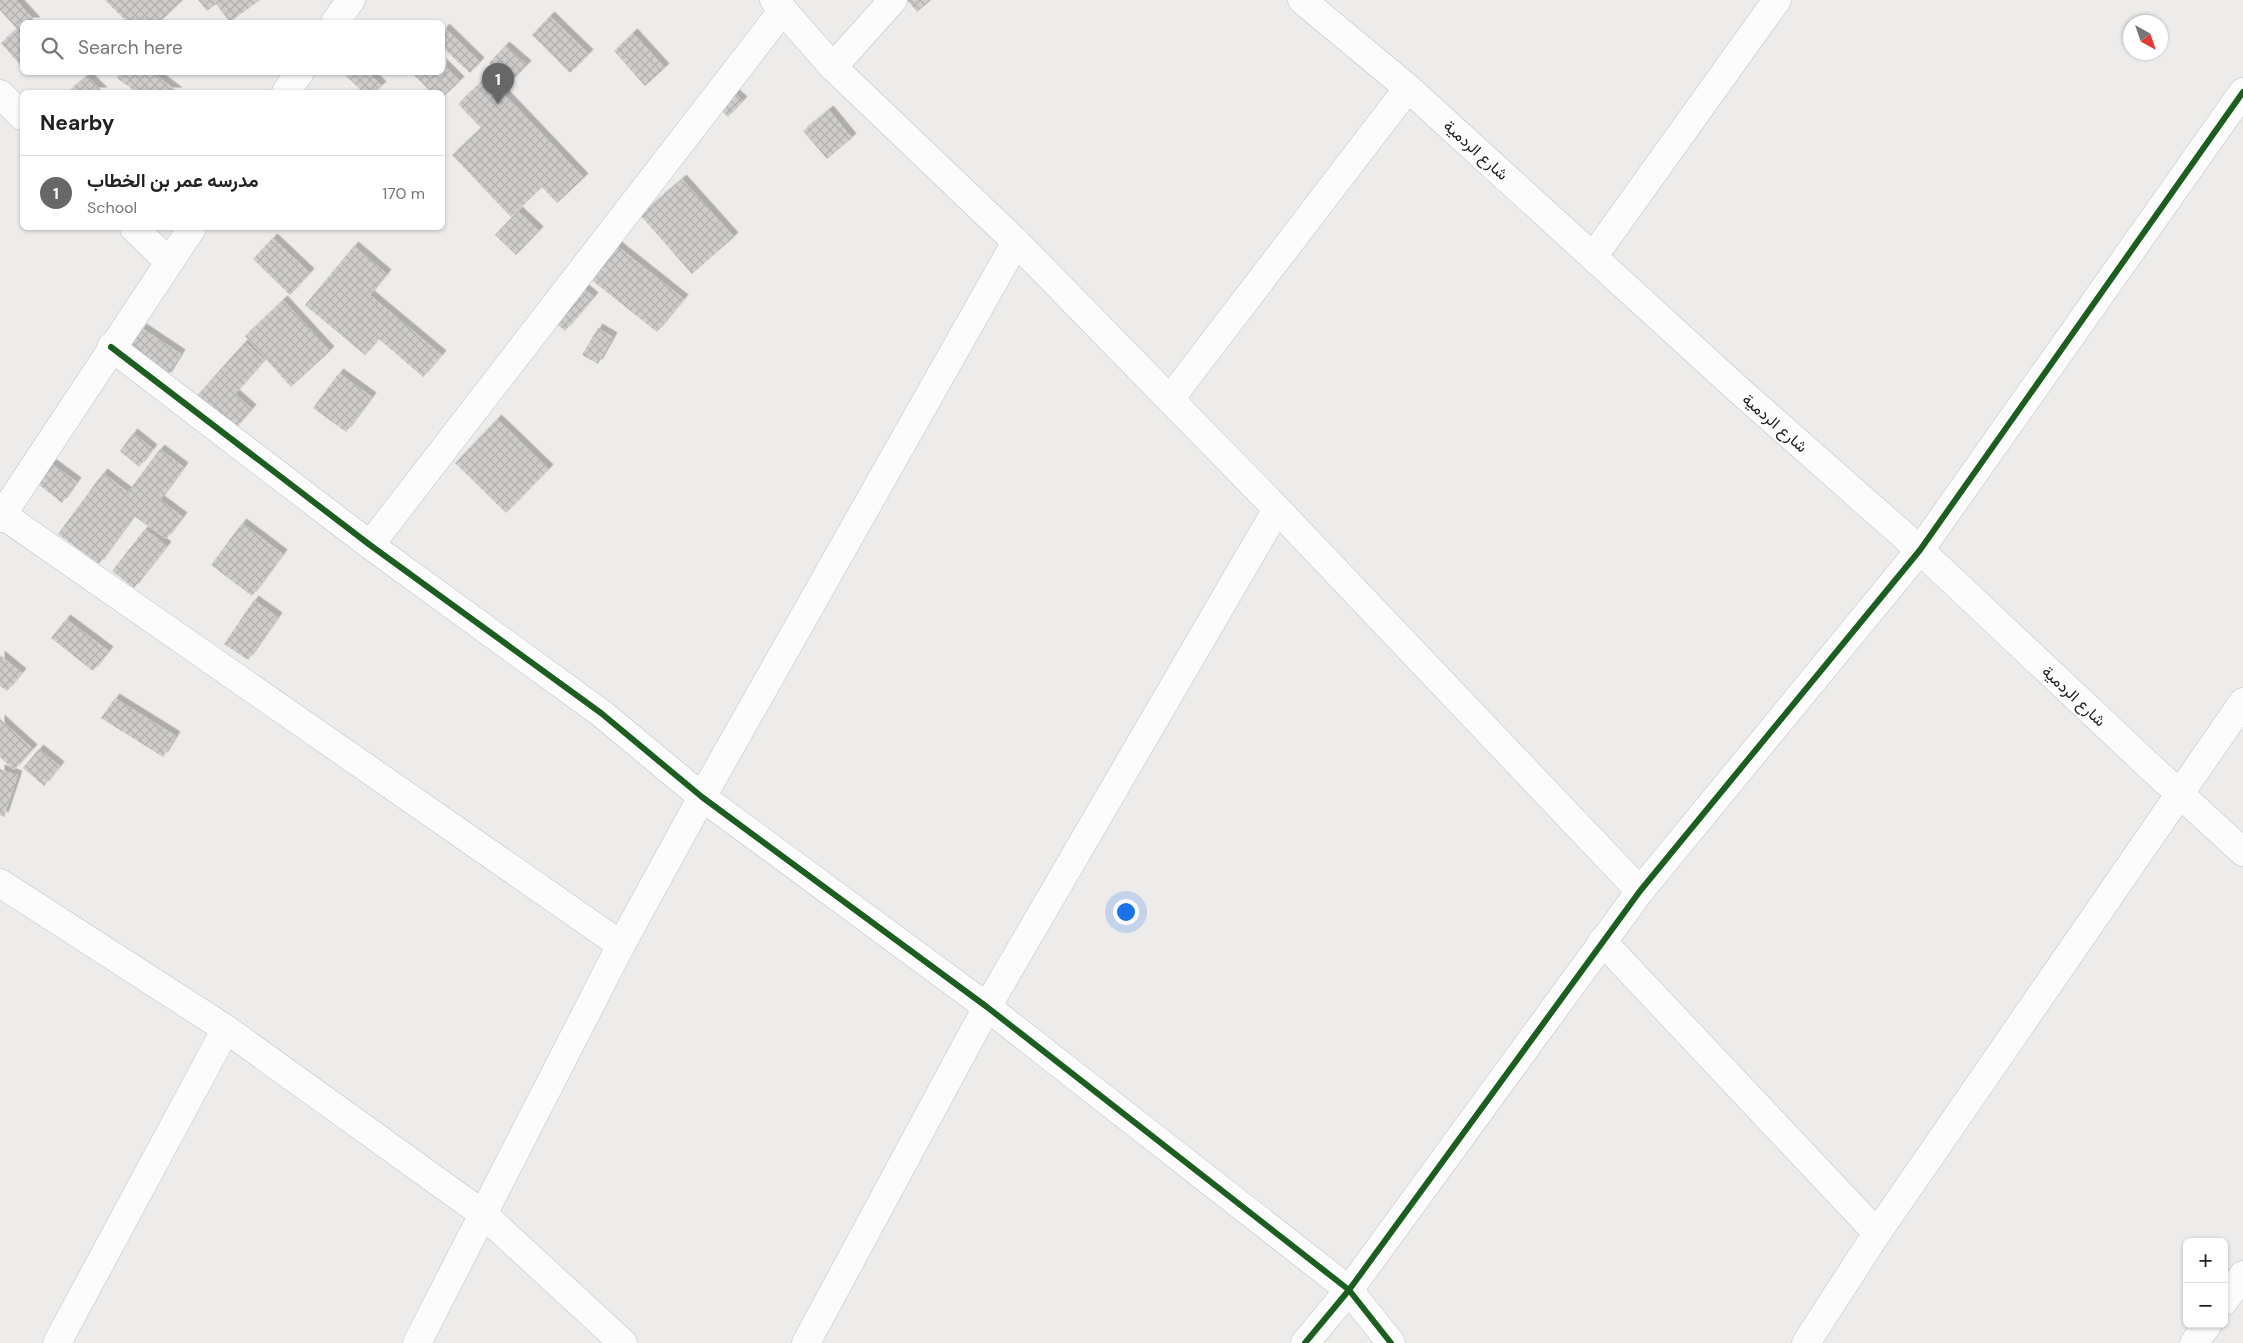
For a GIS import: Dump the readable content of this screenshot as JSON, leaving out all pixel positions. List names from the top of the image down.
{
  "streets": {
    "street": ["شارع الردمية"]
  },
  "north": "bottom right",
  "page": {
    "search": "Search here",
    "pins": "1",
    "heading": "Nearby",
    "list": [
      {
        "mark": "1",
        "name": "مدرسه عمر بن الخطاب",
        "note": "School",
        "value": "170 m"
      }
    ],
    "map_buttons": ["+", "−"]
  }
}
